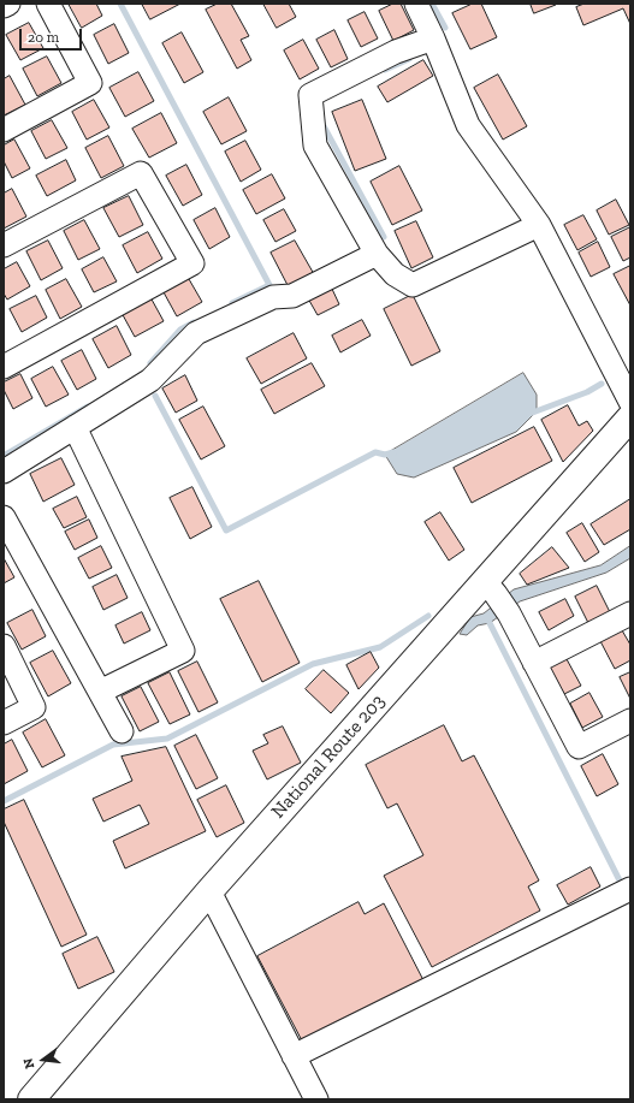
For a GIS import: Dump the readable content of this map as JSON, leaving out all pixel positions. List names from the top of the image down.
{
  "streets": {
    "highway": ["National Route 203"]
  },
  "scale_bar": "20 m",
  "north": "left"
}
